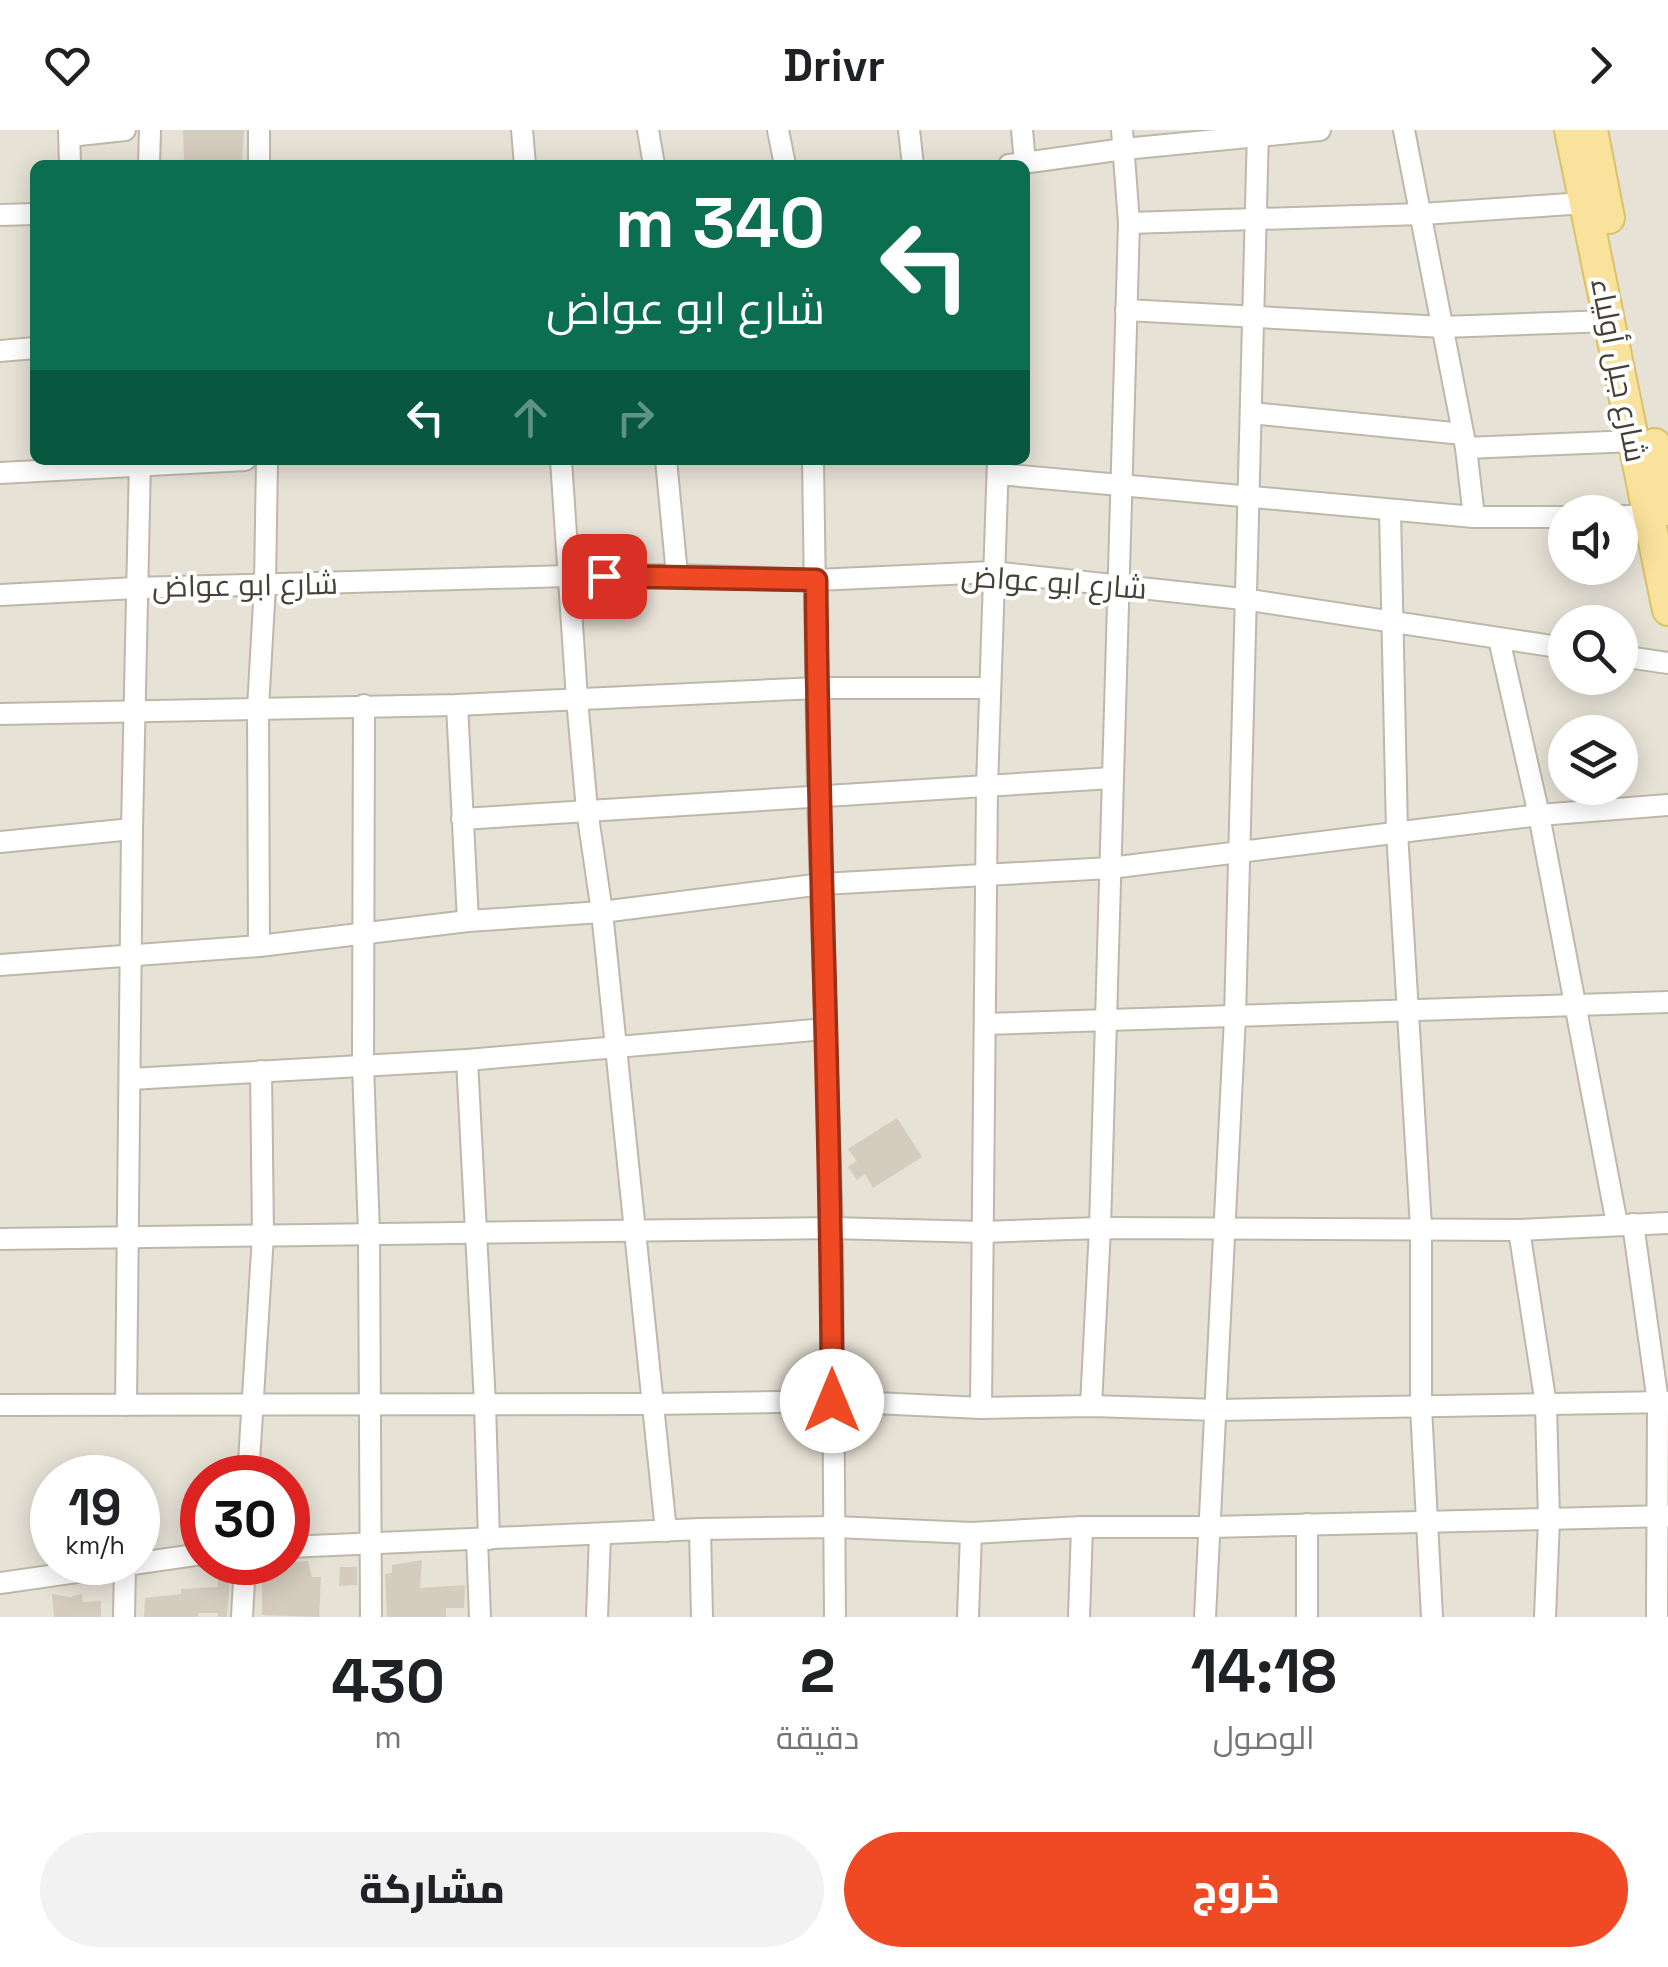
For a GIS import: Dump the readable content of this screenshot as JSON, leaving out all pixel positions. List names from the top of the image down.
{
  "streets": {
    "main road": ["شارع جبل أولياء"],
    "street": ["شارع ابو عواض"]
  },
  "page": {
    "header": "Drivr",
    "turn": ["340 m", "شارع ابو عواض"],
    "speed": "19 km/h",
    "limit": "30",
    "eta": [
      "14:18",
      "الوصول",
      "2",
      "دقيقة",
      "430",
      "m"
    ],
    "buttons": ["خروج", "مشاركة"]
  }
}
